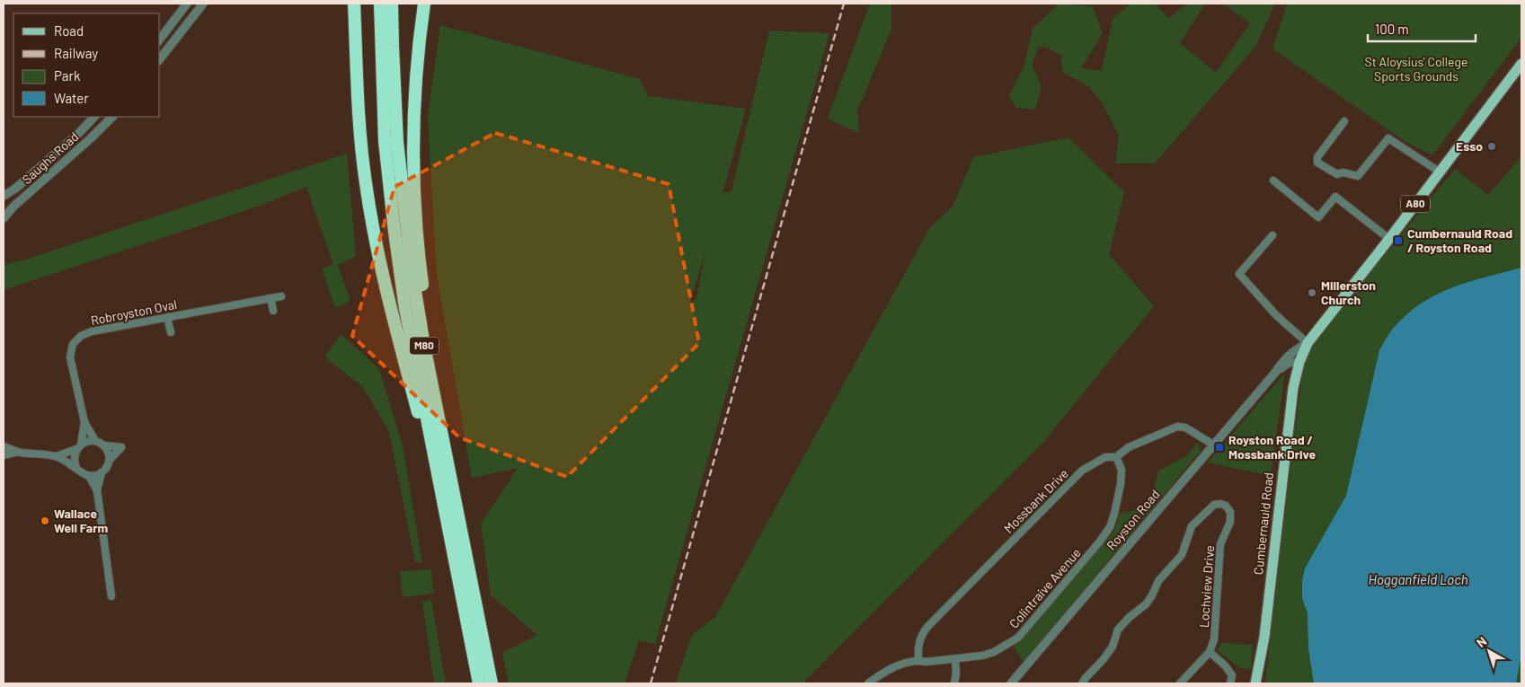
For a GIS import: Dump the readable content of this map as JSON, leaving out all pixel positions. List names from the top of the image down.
{
  "streets": {
    "highway": ["M80"],
    "main road": ["A80", "Cumbernauld Road"],
    "street": [
      "Saughs Road",
      "Robroyston Oval",
      "Mossbank Drive",
      "Royston Road",
      "Lochview Drive",
      "Colintraive Avenue"
    ]
  },
  "crossings": [
    ["Mossbank Drive", "Royston Road"],
    ["Mossbank Drive", "Colintraive Avenue"],
    ["Royston Road", "Cumbernauld Road"]
  ],
  "water": ["Hogganfield Loch"],
  "parks": ["St Aloysius' College Sports Grounds"],
  "places": {
    "other": ["Esso", "Millerston Church", "Wallace Well Farm"],
    "transit": ["Cumbernauld Road / Royston Road", "Royston Road / Mossbank Drive"]
  },
  "legend": [
    "Road",
    "Railway",
    "Park",
    "Water"
  ],
  "scale_bar": "100 m",
  "north": "top left"
}
